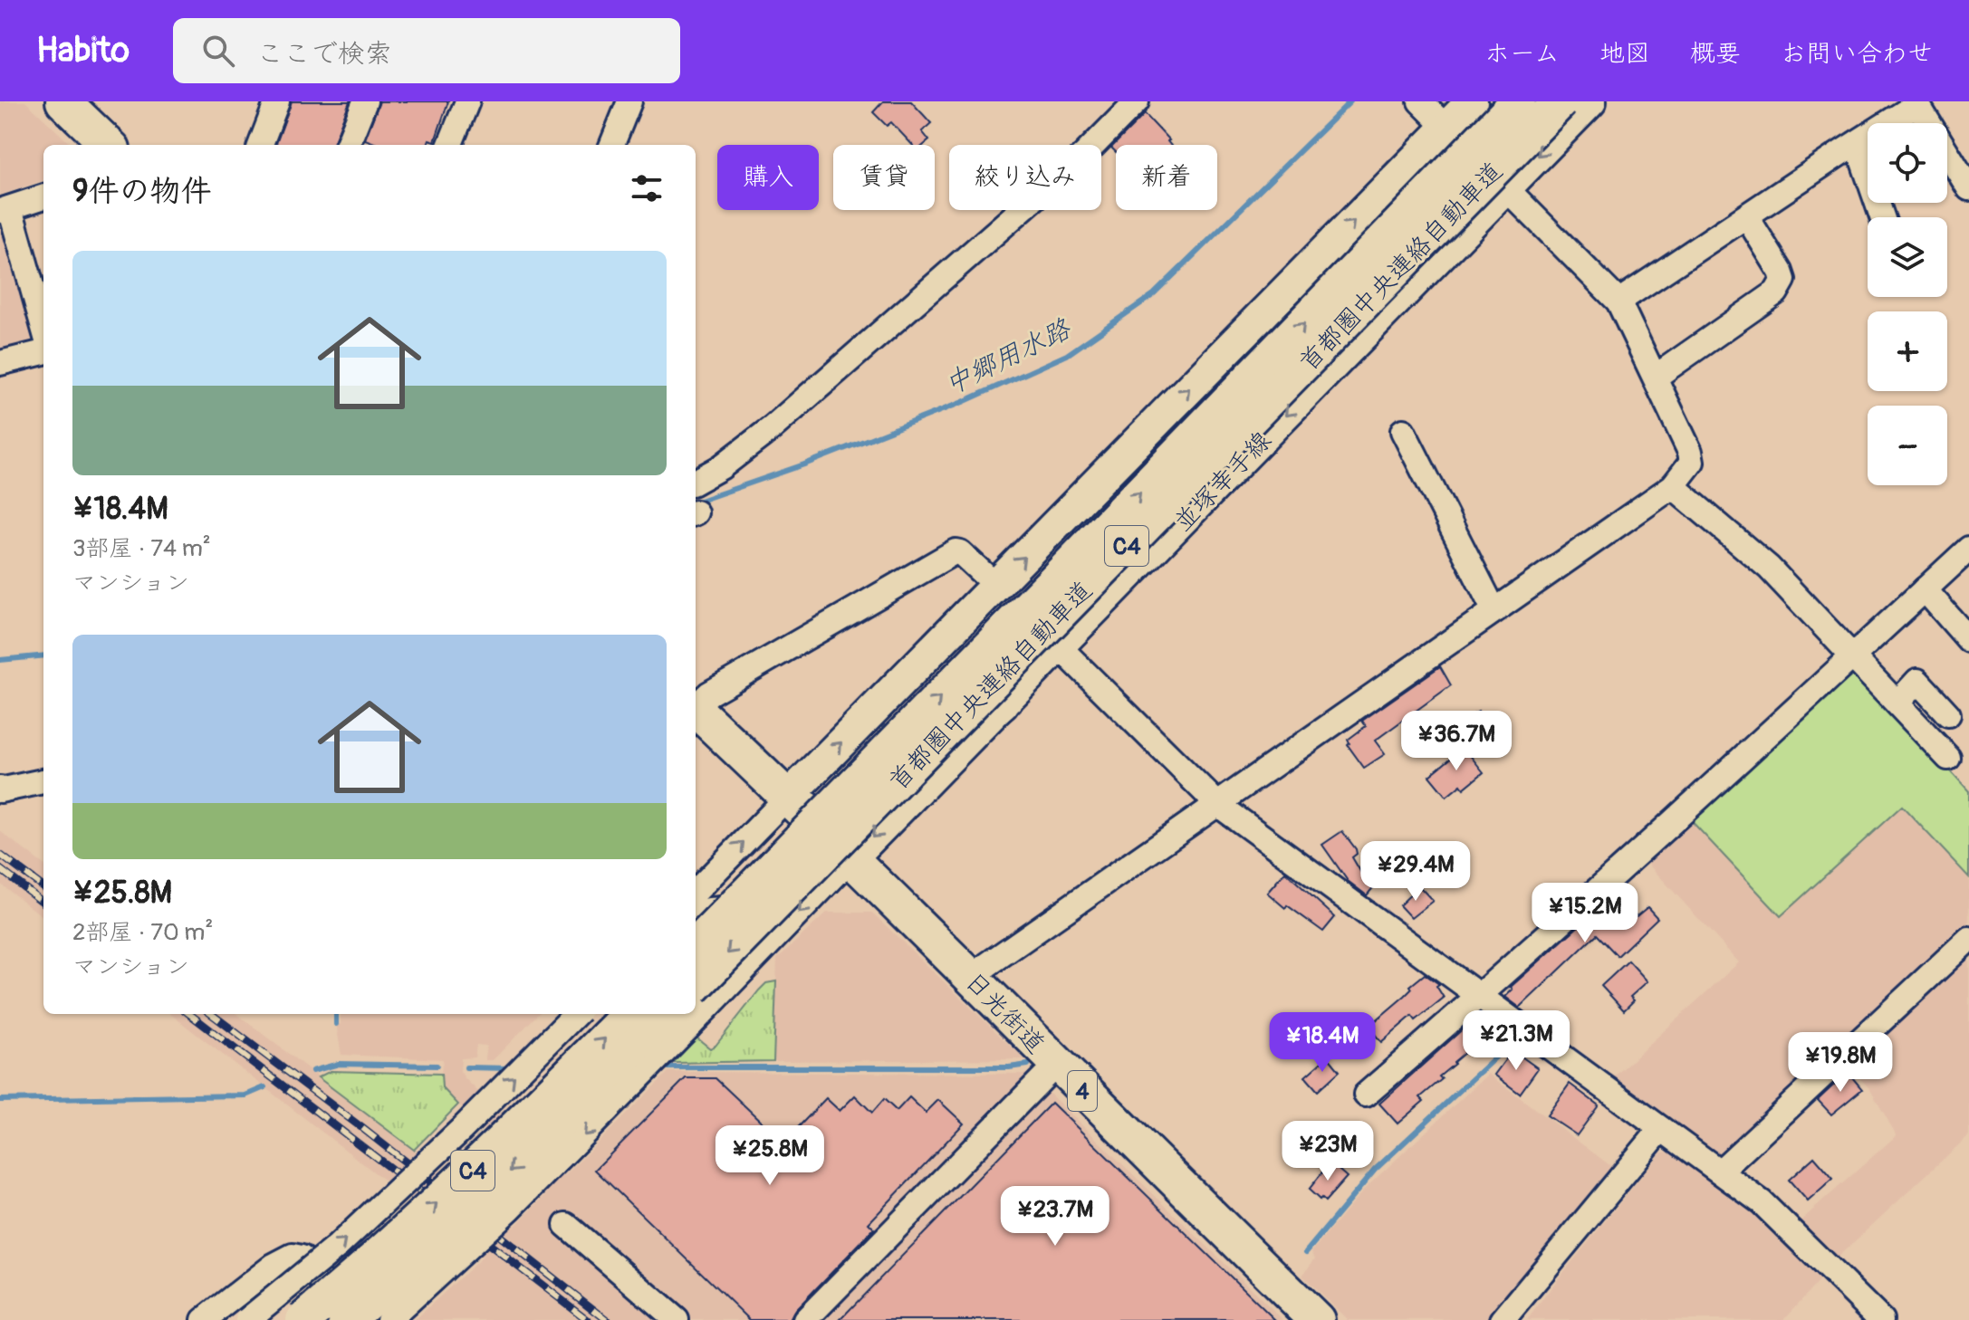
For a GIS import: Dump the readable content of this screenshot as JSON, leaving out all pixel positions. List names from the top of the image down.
{
  "streets": {
    "highway": [
      "首都圏中央連絡自動車道",
      "C4",
      "日光街道",
      "4"
    ],
    "main road": ["並塚幸手線"]
  },
  "crossings": [
    ["並塚幸手線", "日光街道"]
  ],
  "water": ["中郷用水路"],
  "page": {
    "header": "Habito",
    "search": "ここで検索",
    "nav": [
      "ホーム",
      "地図",
      "概要",
      "お問い合わせ"
    ],
    "map_buttons": ["+", "−"],
    "chip": [
      "購入",
      "賃貸",
      "絞り込み",
      "新着"
    ],
    "heading": "9件の物件",
    "list": [
      {
        "name": "¥18.4M",
        "note": "3部屋 · 74 m² · マンション"
      },
      {
        "name": "¥25.8M",
        "note": "2部屋 · 70 m² · マンション"
      }
    ],
    "price": [
      "¥36.7M",
      "¥29.4M",
      "¥15.2M",
      "¥21.3M",
      "¥18.4M",
      "¥19.8M",
      "¥23M",
      "¥25.8M",
      "¥23.7M"
    ]
  }
}
